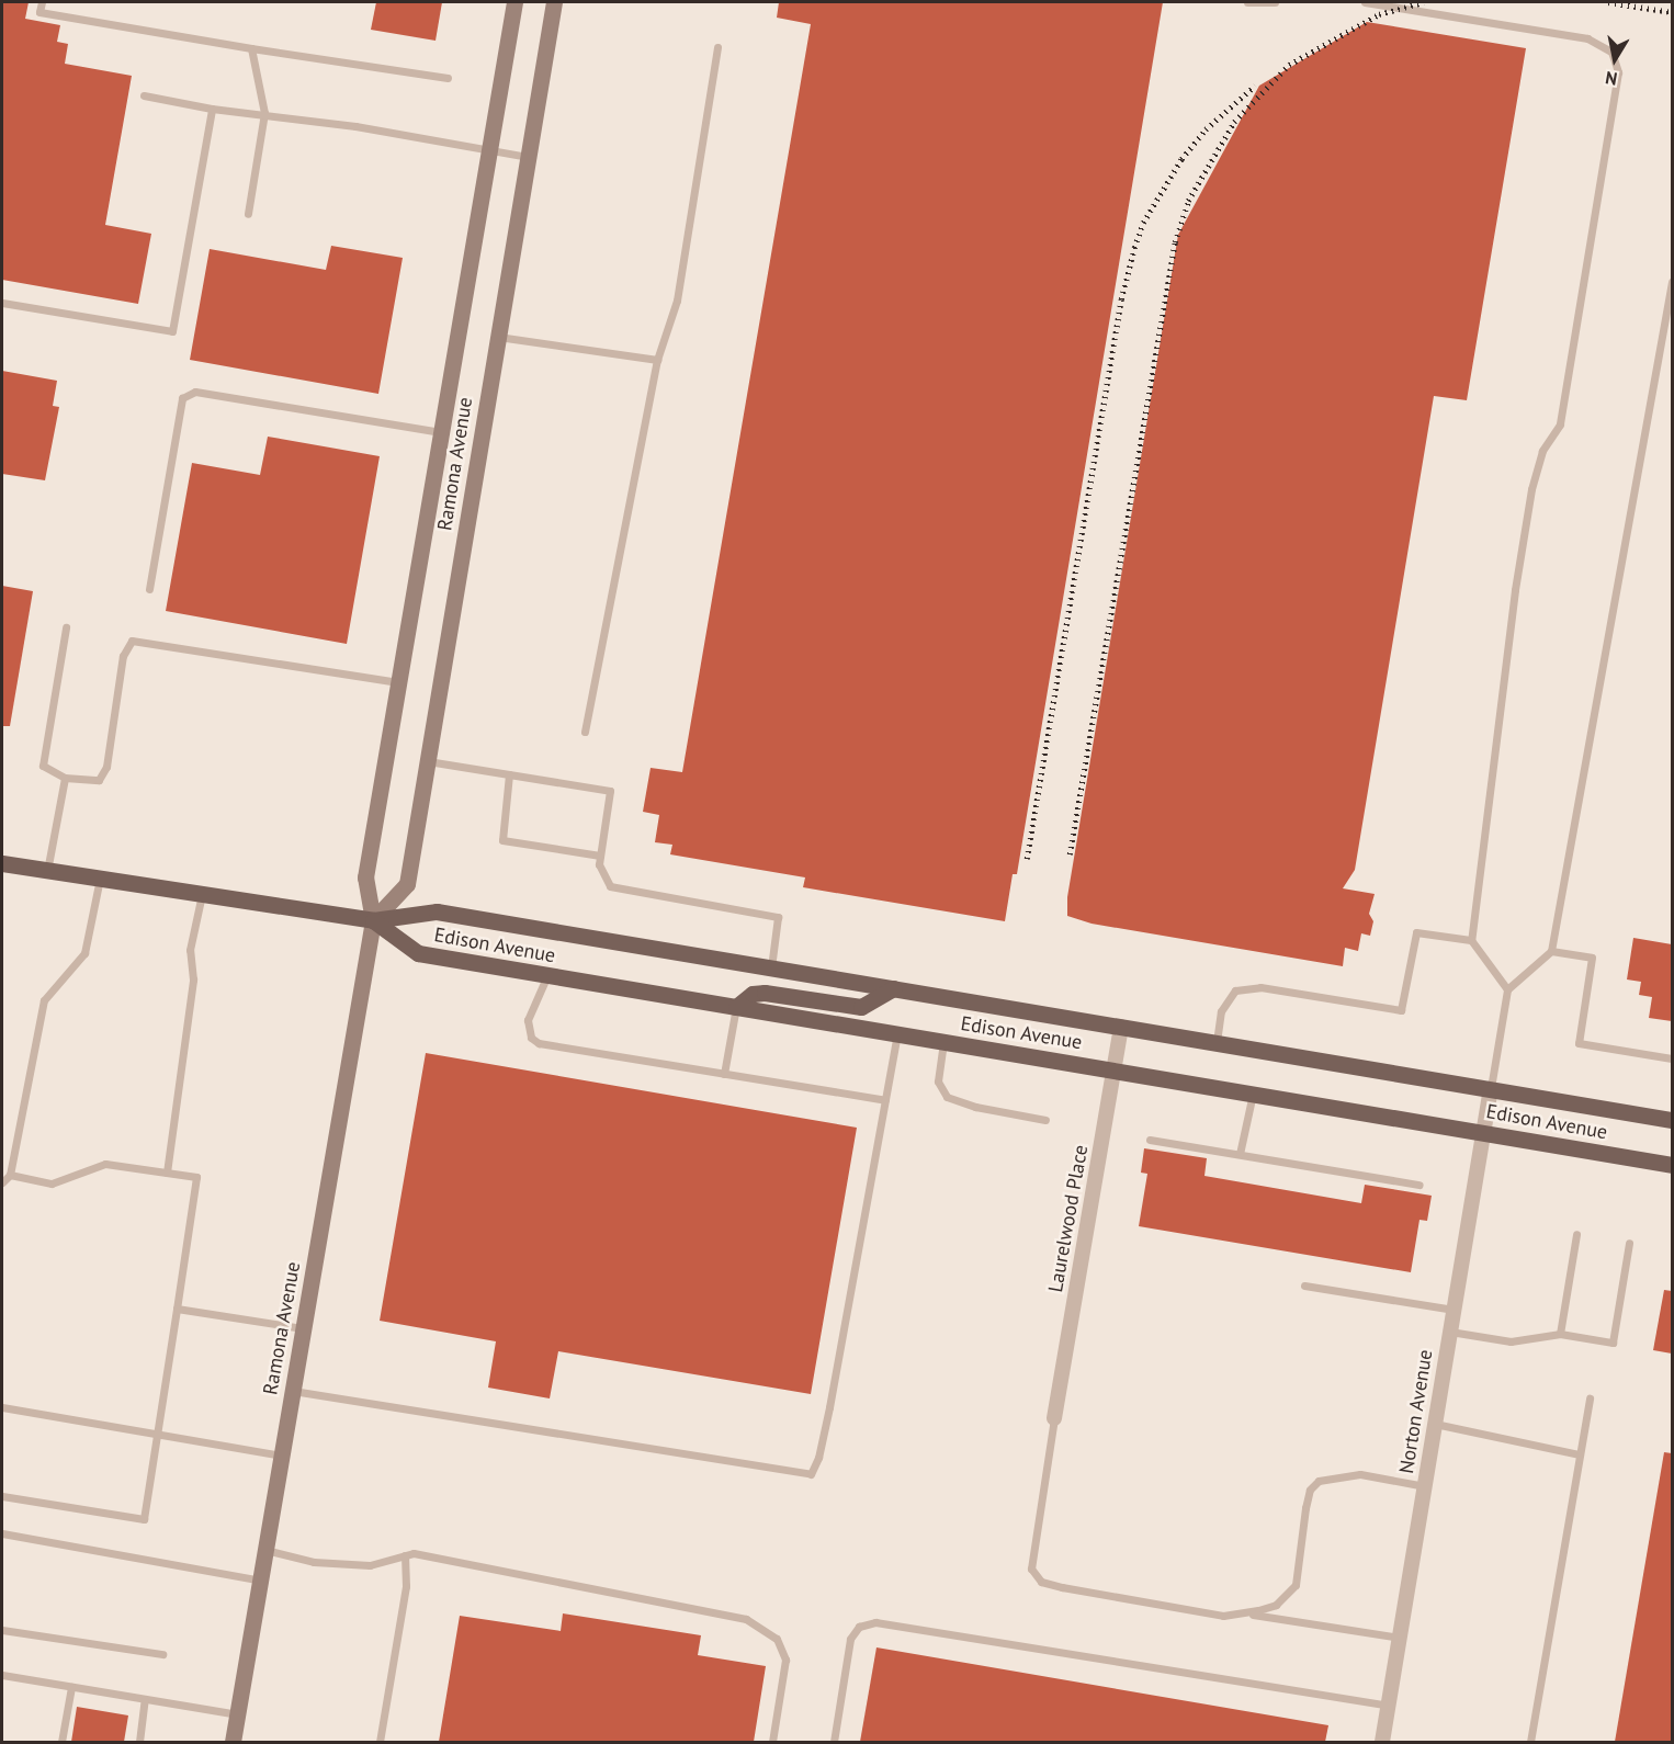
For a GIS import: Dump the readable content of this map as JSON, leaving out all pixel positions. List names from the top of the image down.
{
  "streets": {
    "main road": ["Ramona Avenue", "Edison Avenue"],
    "street": ["Laurelwood Place", "Norton Avenue"]
  },
  "crossings": [
    ["Ramona Avenue", "Edison Avenue"],
    ["Edison Avenue", "Laurelwood Place"],
    ["Edison Avenue", "Norton Avenue"]
  ],
  "north": "bottom"
}
